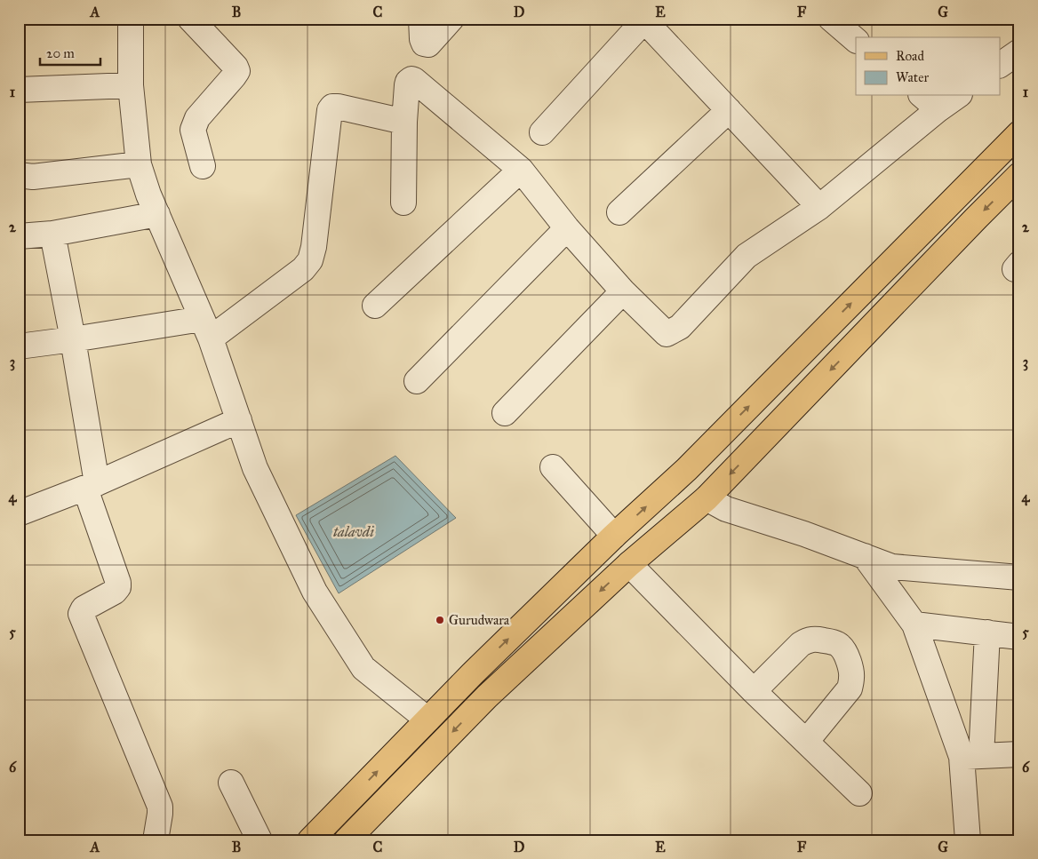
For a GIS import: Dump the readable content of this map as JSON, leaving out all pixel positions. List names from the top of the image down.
{
  "water": ["talavdi"],
  "places": ["Gurudwara"],
  "legend": ["Road", "Water"],
  "scale_bar": "20 m",
  "grid": {
    "columns": [
      "A",
      "B",
      "C",
      "D",
      "E",
      "F",
      "G"
    ],
    "rows": [
      "1",
      "2",
      "3",
      "4",
      "5",
      "6"
    ]
  }
}
